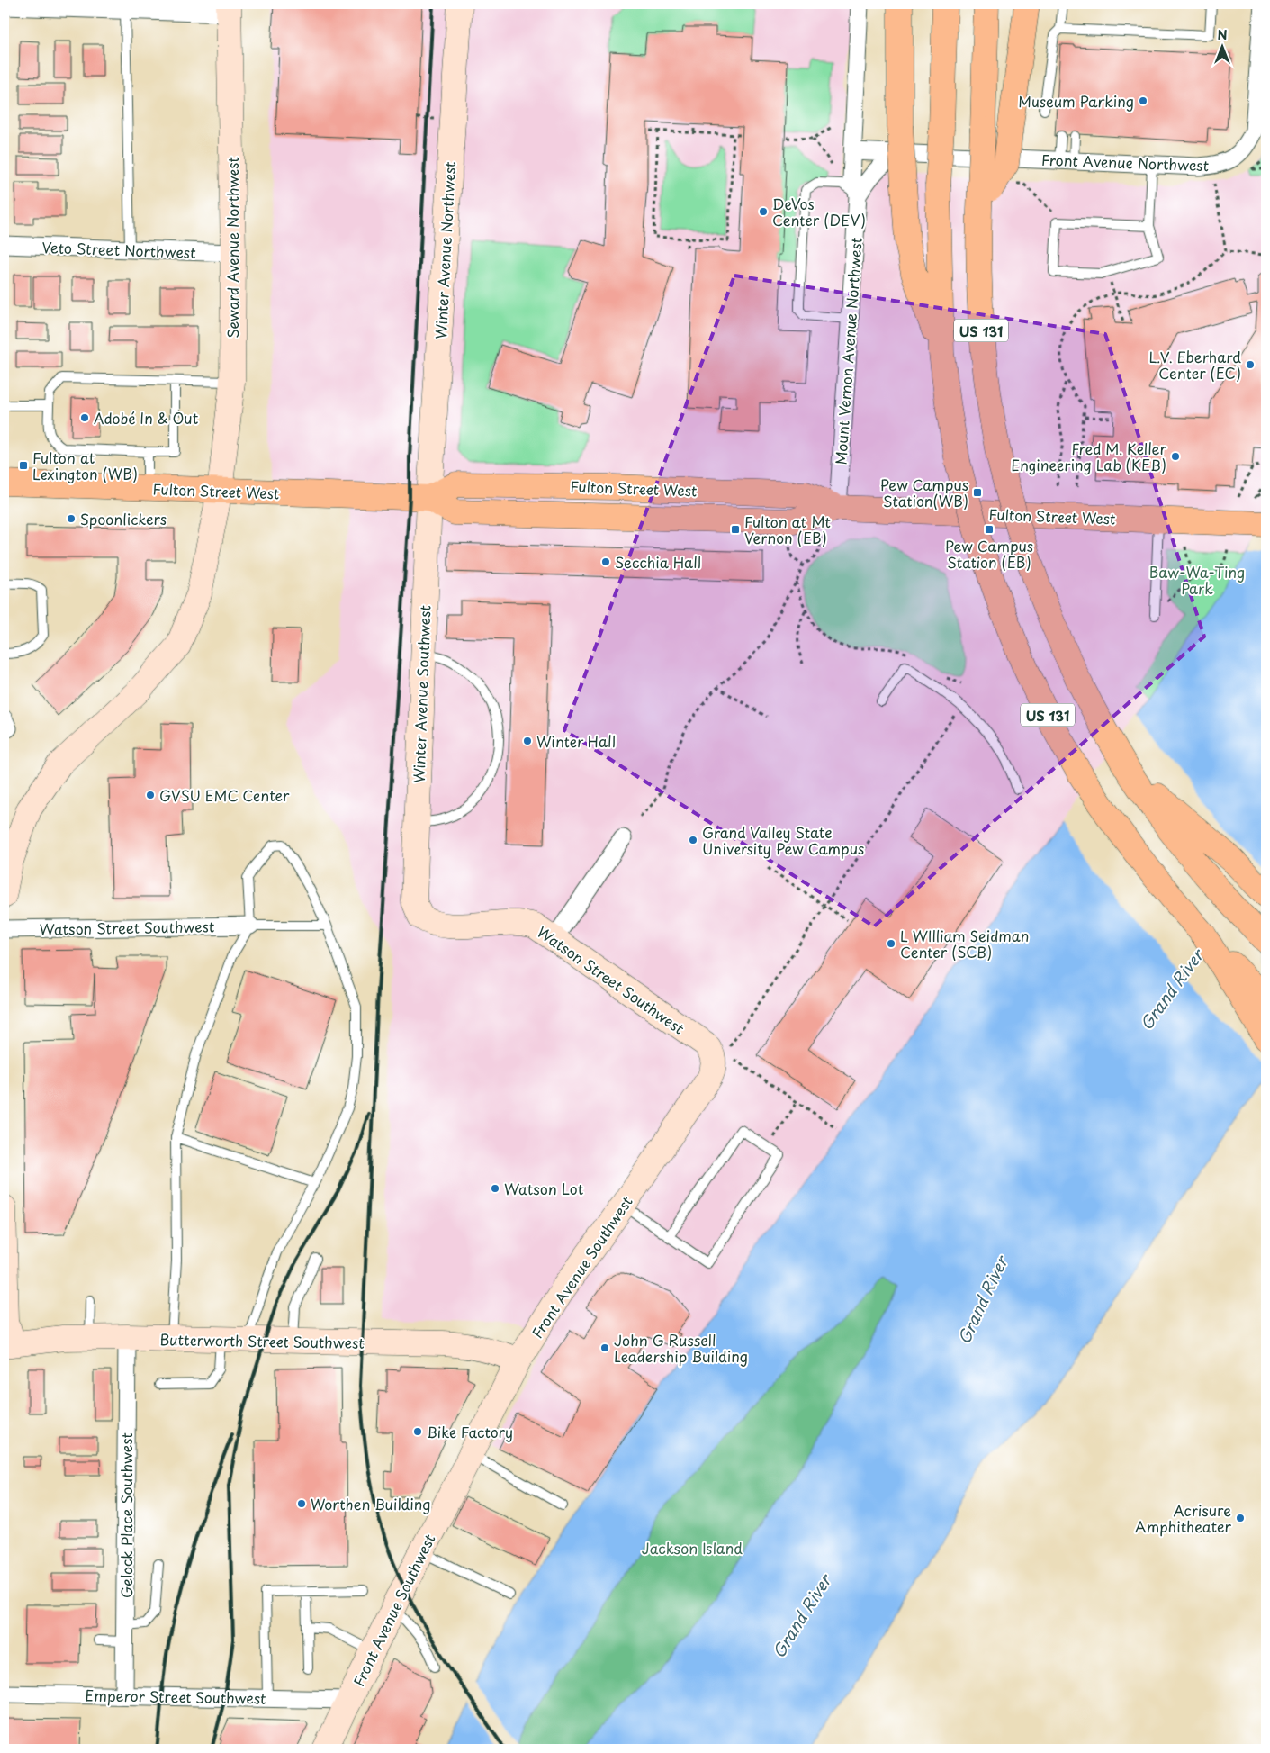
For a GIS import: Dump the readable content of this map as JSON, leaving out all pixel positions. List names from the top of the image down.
{
  "streets": {
    "main road": ["US 131", "Fulton Street West"],
    "street": [
      "Front Avenue Northwest",
      "Seward Avenue Northwest",
      "Veto Street Northwest",
      "Winter Avenue Northwest",
      "Mount Vernon Avenue Northwest",
      "Winter Avenue Southwest",
      "Watson Street Southwest",
      "Front Avenue Southwest",
      "Butterworth Street Southwest",
      "Gelock Place Southwest",
      "Emperor Street Southwest"
    ]
  },
  "crossings": [
    ["Front Avenue Northwest", "Mount Vernon Avenue Northwest"],
    ["Seward Avenue Northwest", "Veto Street Northwest"],
    ["Seward Avenue Northwest", "Fulton Street West"],
    ["Winter Avenue Northwest", "Fulton Street West"],
    ["Winter Avenue Northwest", "Winter Avenue Southwest"],
    ["Mount Vernon Avenue Northwest", "Fulton Street West"],
    ["Fulton Street West", "Winter Avenue Southwest"],
    ["Winter Avenue Southwest", "Watson Street Southwest"],
    ["Watson Street Southwest", "Front Avenue Southwest"],
    ["Front Avenue Southwest", "Butterworth Street Southwest"],
    ["Front Avenue Southwest", "Emperor Street Southwest"],
    ["Butterworth Street Southwest", "Gelock Place Southwest"],
    ["Gelock Place Southwest", "Emperor Street Southwest"]
  ],
  "water": ["Grand River"],
  "parks": ["Baw-Wa-Ting Park", "Jackson Island"],
  "places": {
    "other": [
      "Museum Parking",
      "DeVos Center (DEV)",
      "L.V. Eberhard Center (EC)",
      "Adobé In & Out",
      "Fred M. Keller Engineering Lab (KEB)",
      "Spoonlickers",
      "Secchia Hall",
      "Winter Hall",
      "GVSU EMC Center",
      "Grand Valley State University Pew Campus",
      "L WIlliam Seidman Center (SCB)",
      "Watson Lot",
      "John G Russell Leadership Building",
      "Bike Factory",
      "Worthen Building",
      "Acrisure Amphitheater"
    ],
    "transit": [
      "Fulton at Lexington (WB)",
      "Pew Campus Station(WB)",
      "Fulton at Mt Vernon (EB)",
      "Pew Campus Station (EB)"
    ]
  },
  "north": "top"
}
